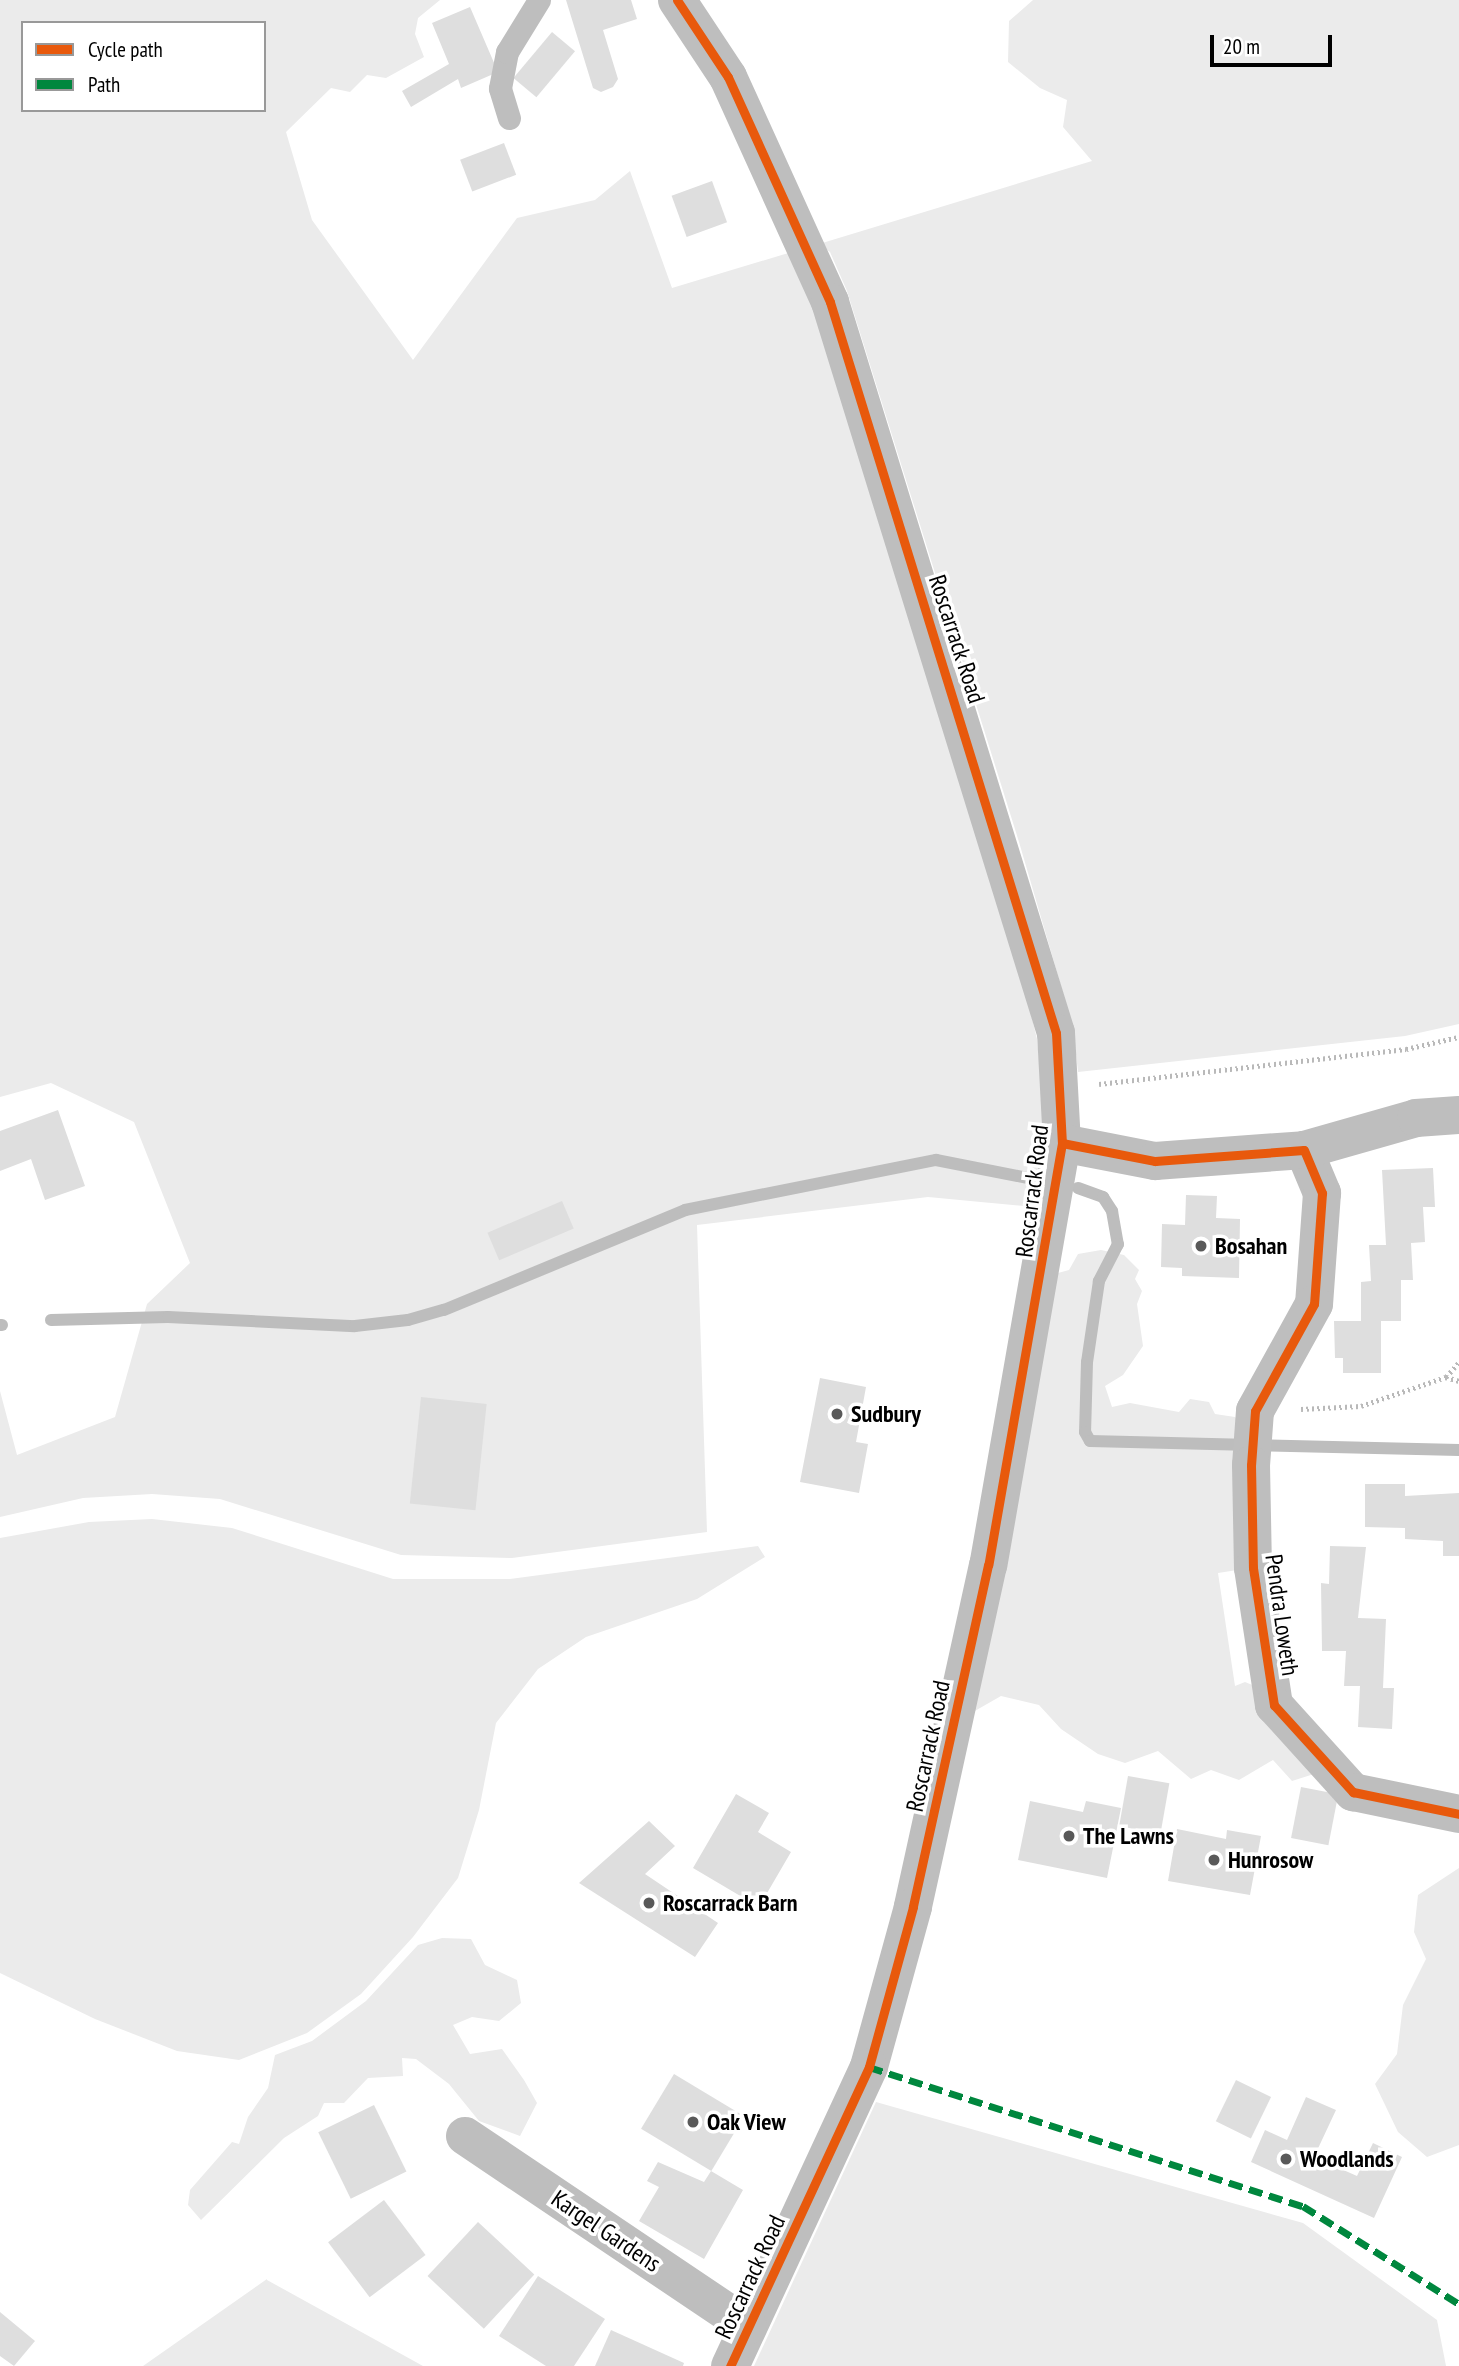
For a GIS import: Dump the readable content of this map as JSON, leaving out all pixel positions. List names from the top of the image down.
{
  "streets": {
    "street": ["Roscarrack Road", "Pendra Loweth", "Kargel Gardens"]
  },
  "crossings": [
    ["Roscarrack Road", "Kargel Gardens"]
  ],
  "places": [
    "Bosahan",
    "Sudbury",
    "The Lawns",
    "Hunrosow",
    "Roscarrack Barn",
    "Oak View",
    "Woodlands"
  ],
  "legend": ["Cycle path", "Path"],
  "scale_bar": "20 m"
}
